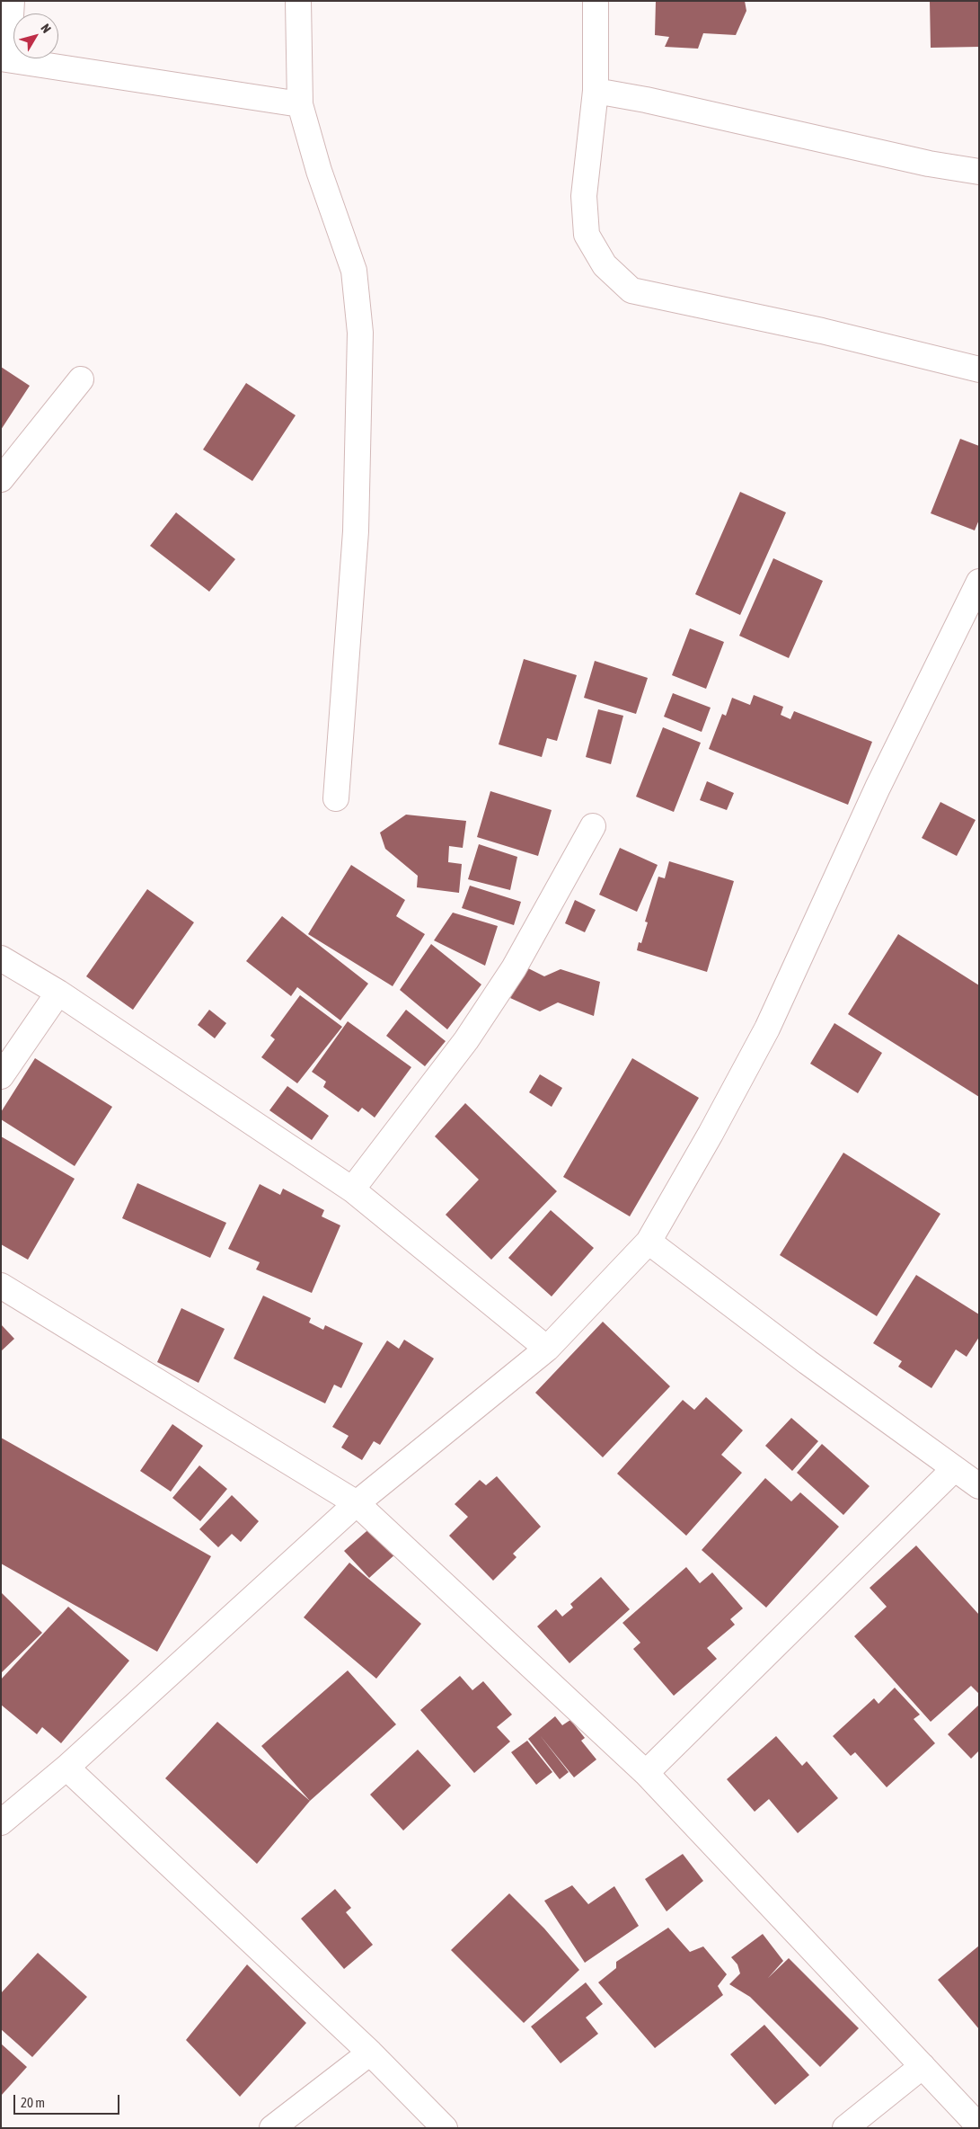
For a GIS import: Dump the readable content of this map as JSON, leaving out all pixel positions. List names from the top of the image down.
{
  "scale_bar": "20 m",
  "north": "top right"
}
